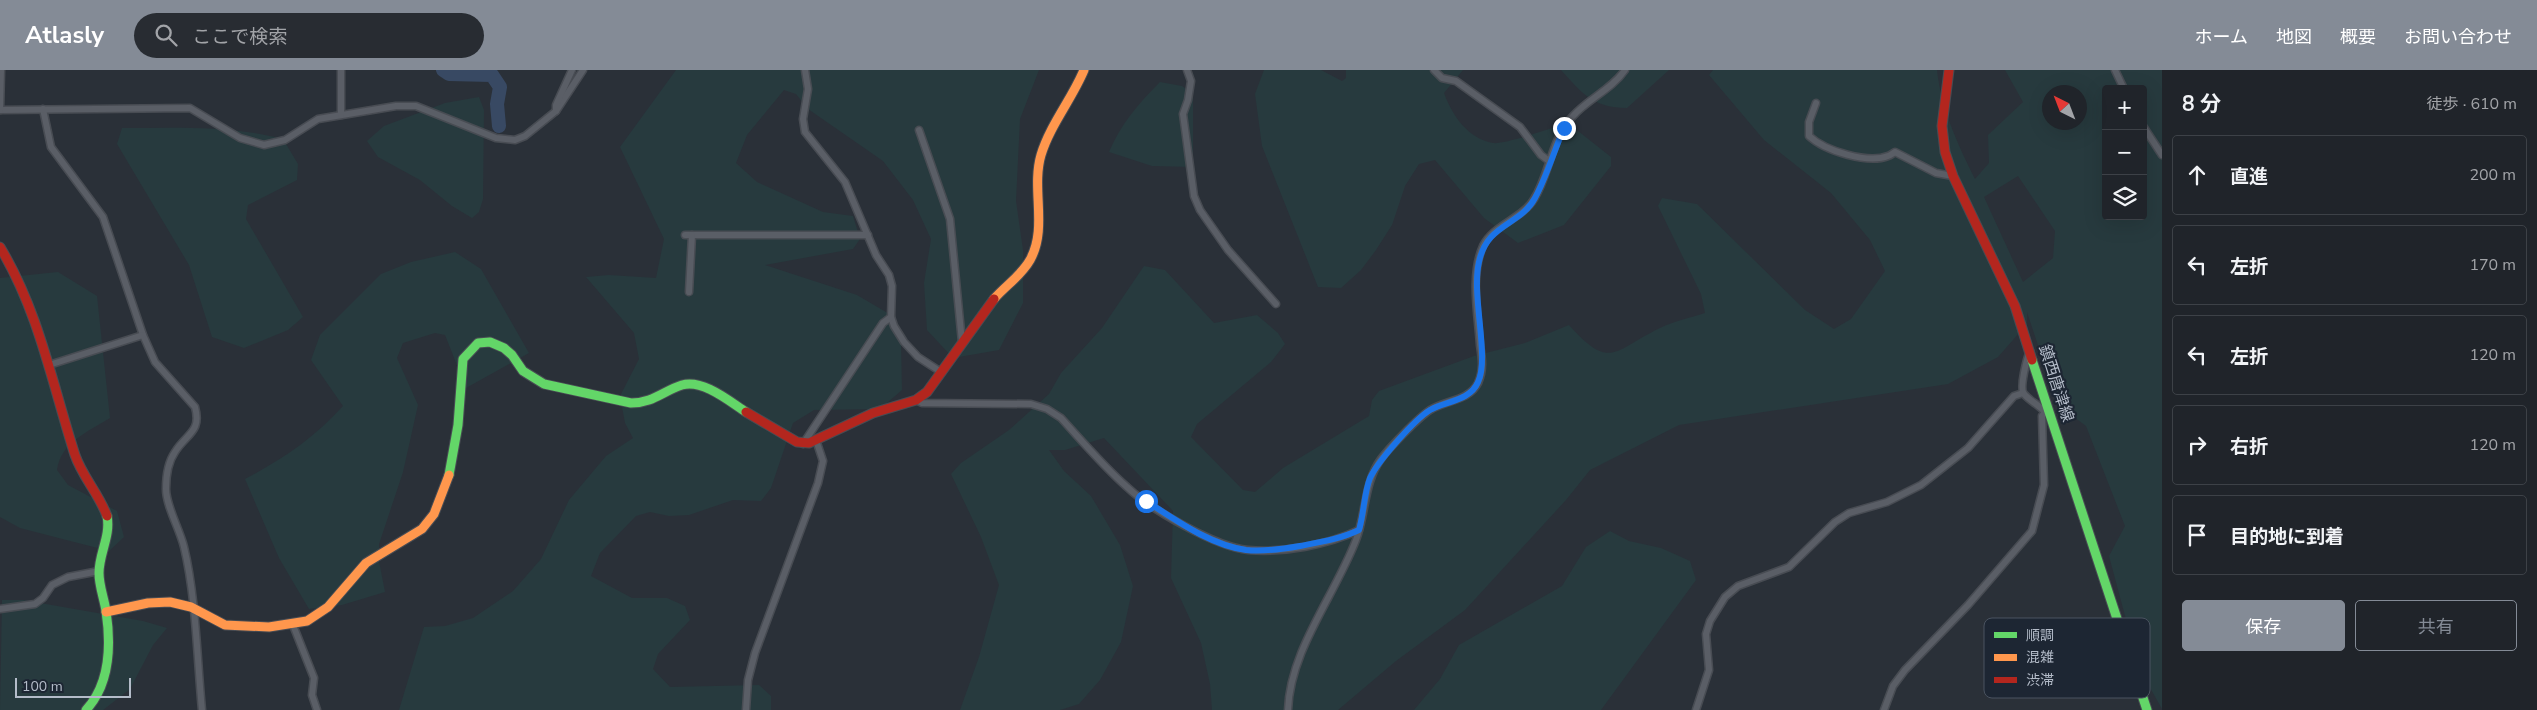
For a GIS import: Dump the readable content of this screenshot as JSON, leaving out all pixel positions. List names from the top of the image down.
{
  "streets": {
    "street": ["鎮西唐津線"]
  },
  "legend": ["順調", "混雑", "渋滞"],
  "scale_bar": "100 m",
  "north": "top left",
  "page": {
    "header": "Atlasly",
    "search": "ここで検索",
    "nav": [
      "ホーム",
      "地図",
      "概要",
      "お問い合わせ"
    ],
    "heading": ["8 分", "徒歩 · 610 m"],
    "map_buttons": ["+", "−"],
    "list": [
      ["直進", "200 m"],
      ["左折", "170 m"],
      ["左折", "120 m"],
      ["右折", "120 m"],
      "目的地に到着"
    ],
    "buttons": ["保存", "共有"],
    "scale": "100 m"
  }
}
